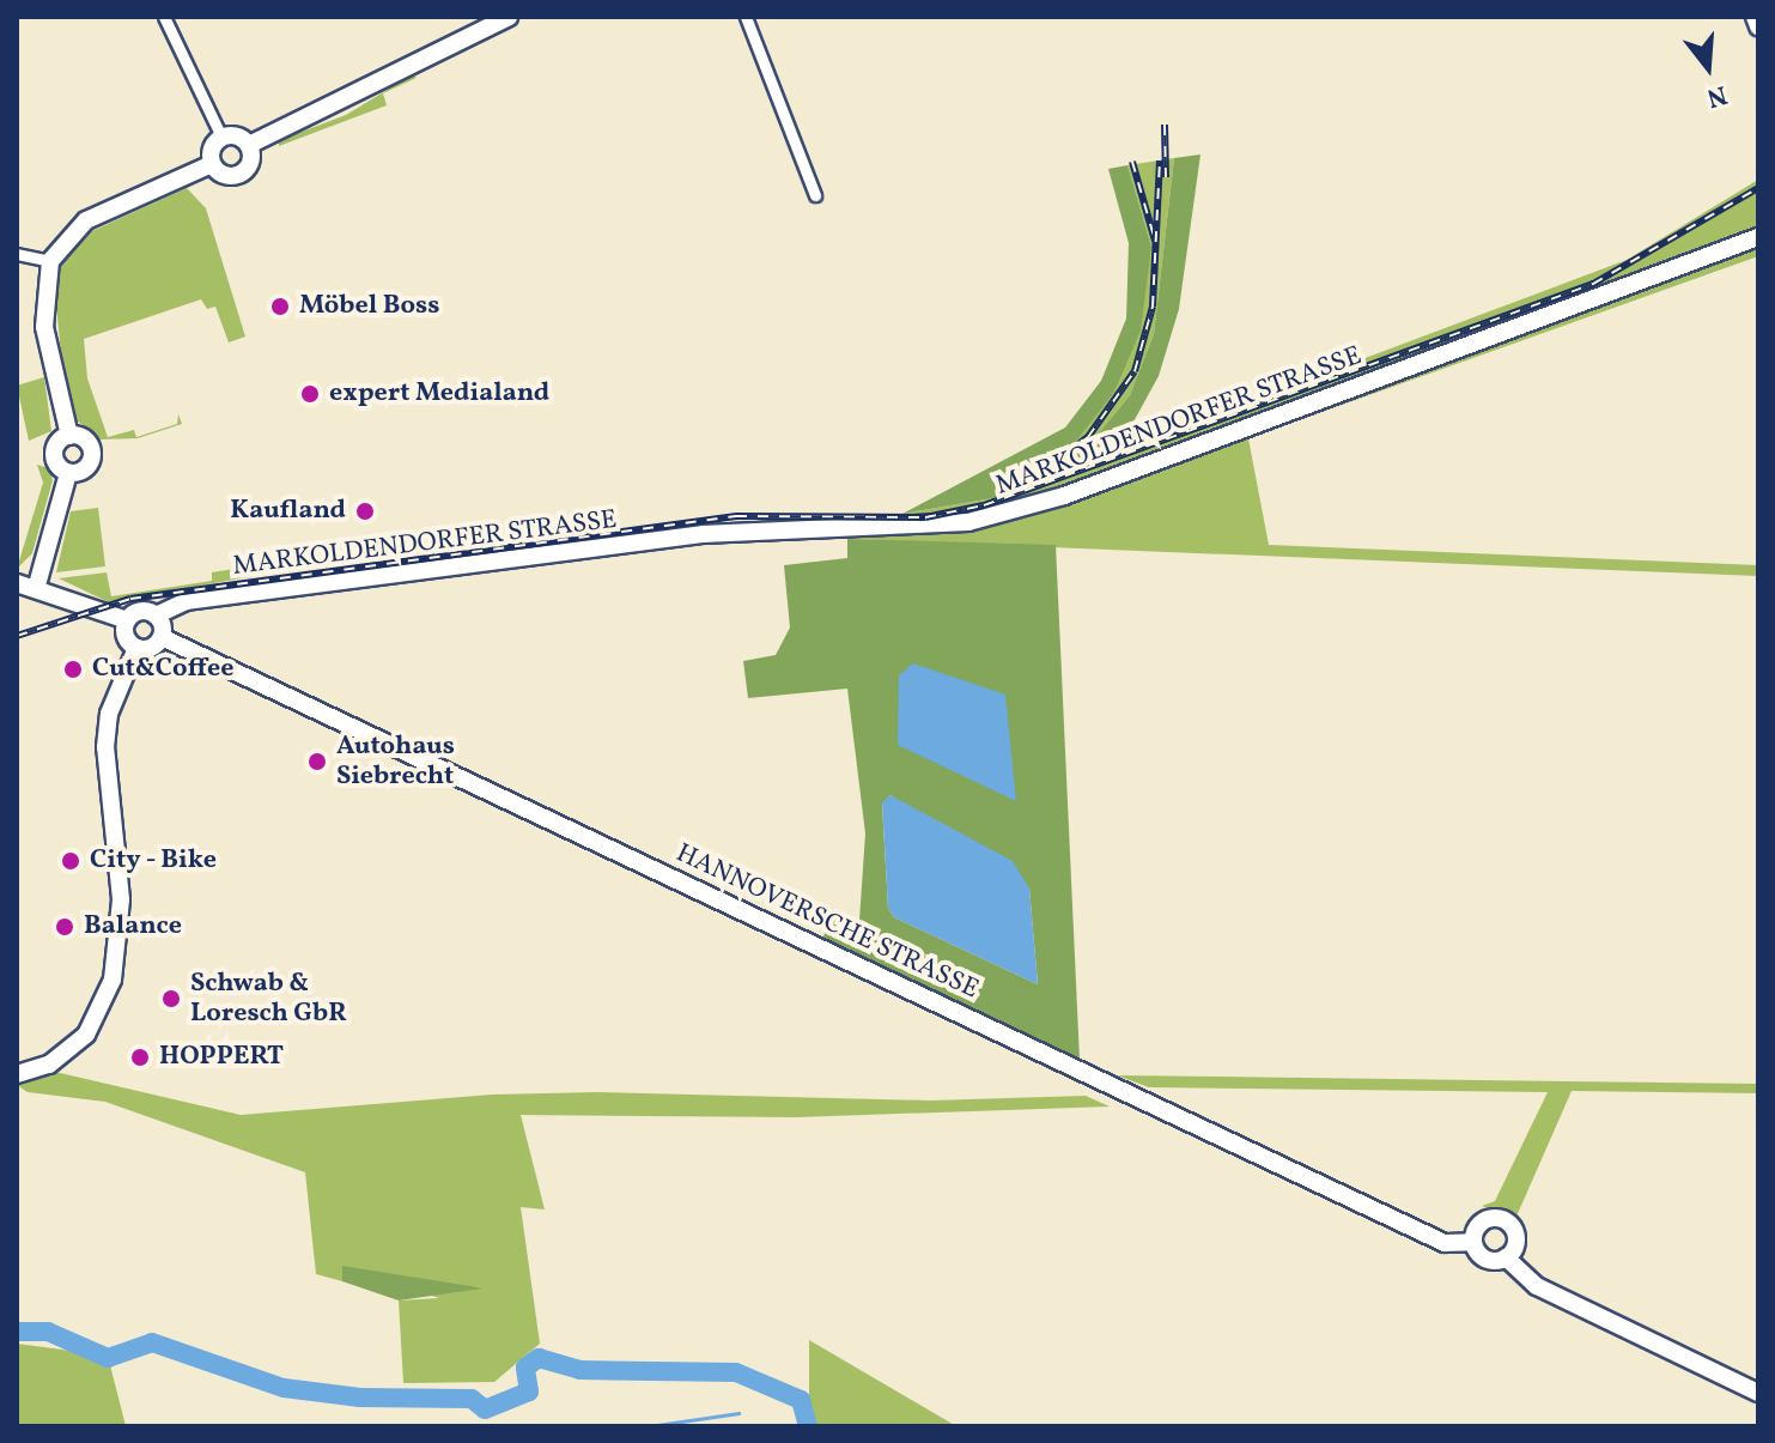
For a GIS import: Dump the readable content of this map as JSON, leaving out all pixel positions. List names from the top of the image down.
{
  "streets": {
    "main road": ["MARKOLDENDORFER STRASSE", "HANNOVERSCHE STRASSE"]
  },
  "crossings": [
    ["MARKOLDENDORFER STRASSE", "HANNOVERSCHE STRASSE"]
  ],
  "places": [
    "Möbel Boss",
    "expert Medialand",
    "Kaufland",
    "Cut&Coffee",
    "Autohaus Siebrecht",
    "City - Bike",
    "Balance",
    "Schwab & Loresch GbR",
    "HOPPERT"
  ],
  "north": "bottom"
}
